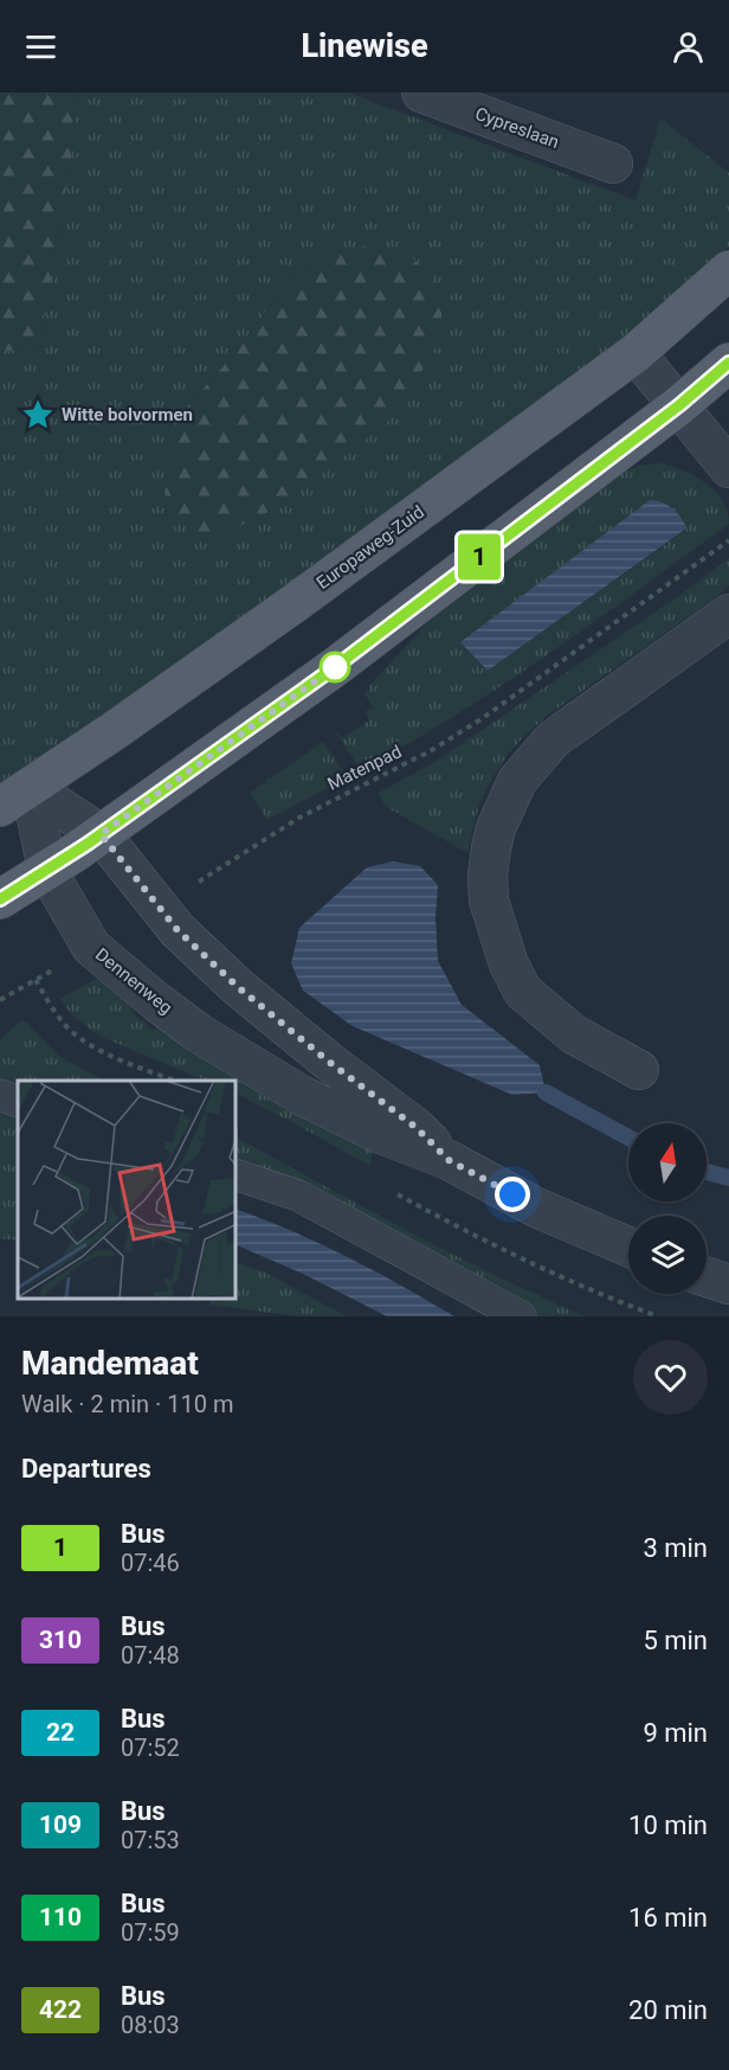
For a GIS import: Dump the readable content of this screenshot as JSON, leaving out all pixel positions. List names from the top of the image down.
{
  "streets": {
    "main road": ["Europaweg-Zuid"],
    "street": ["Cypreslaan", "Dennenweg"],
    "path": ["Matenpad"]
  },
  "crossings": [
    ["Europaweg-Zuid", "Dennenweg"],
    ["Matenpad", "Dennenweg"]
  ],
  "places": {
    "place": ["Witte bolvormen"]
  },
  "lines": ["bus line 1"],
  "north": "top",
  "page": {
    "header": "Linewise",
    "on_map": "1",
    "heading": [
      ["Mandemaat", "Walk · 2 min · 110 m"],
      "Departures"
    ],
    "list": [
      {
        "mark": "1",
        "name": "Bus",
        "note": "07:46",
        "value": "3 min"
      },
      {
        "mark": "310",
        "name": "Bus",
        "note": "07:48",
        "value": "5 min"
      },
      {
        "mark": "22",
        "name": "Bus",
        "note": "07:52",
        "value": "9 min"
      },
      {
        "mark": "109",
        "name": "Bus",
        "note": "07:53",
        "value": "10 min"
      },
      {
        "mark": "110",
        "name": "Bus",
        "note": "07:59",
        "value": "16 min"
      },
      {
        "mark": "422",
        "name": "Bus",
        "note": "08:03",
        "value": "20 min"
      }
    ]
  }
}
